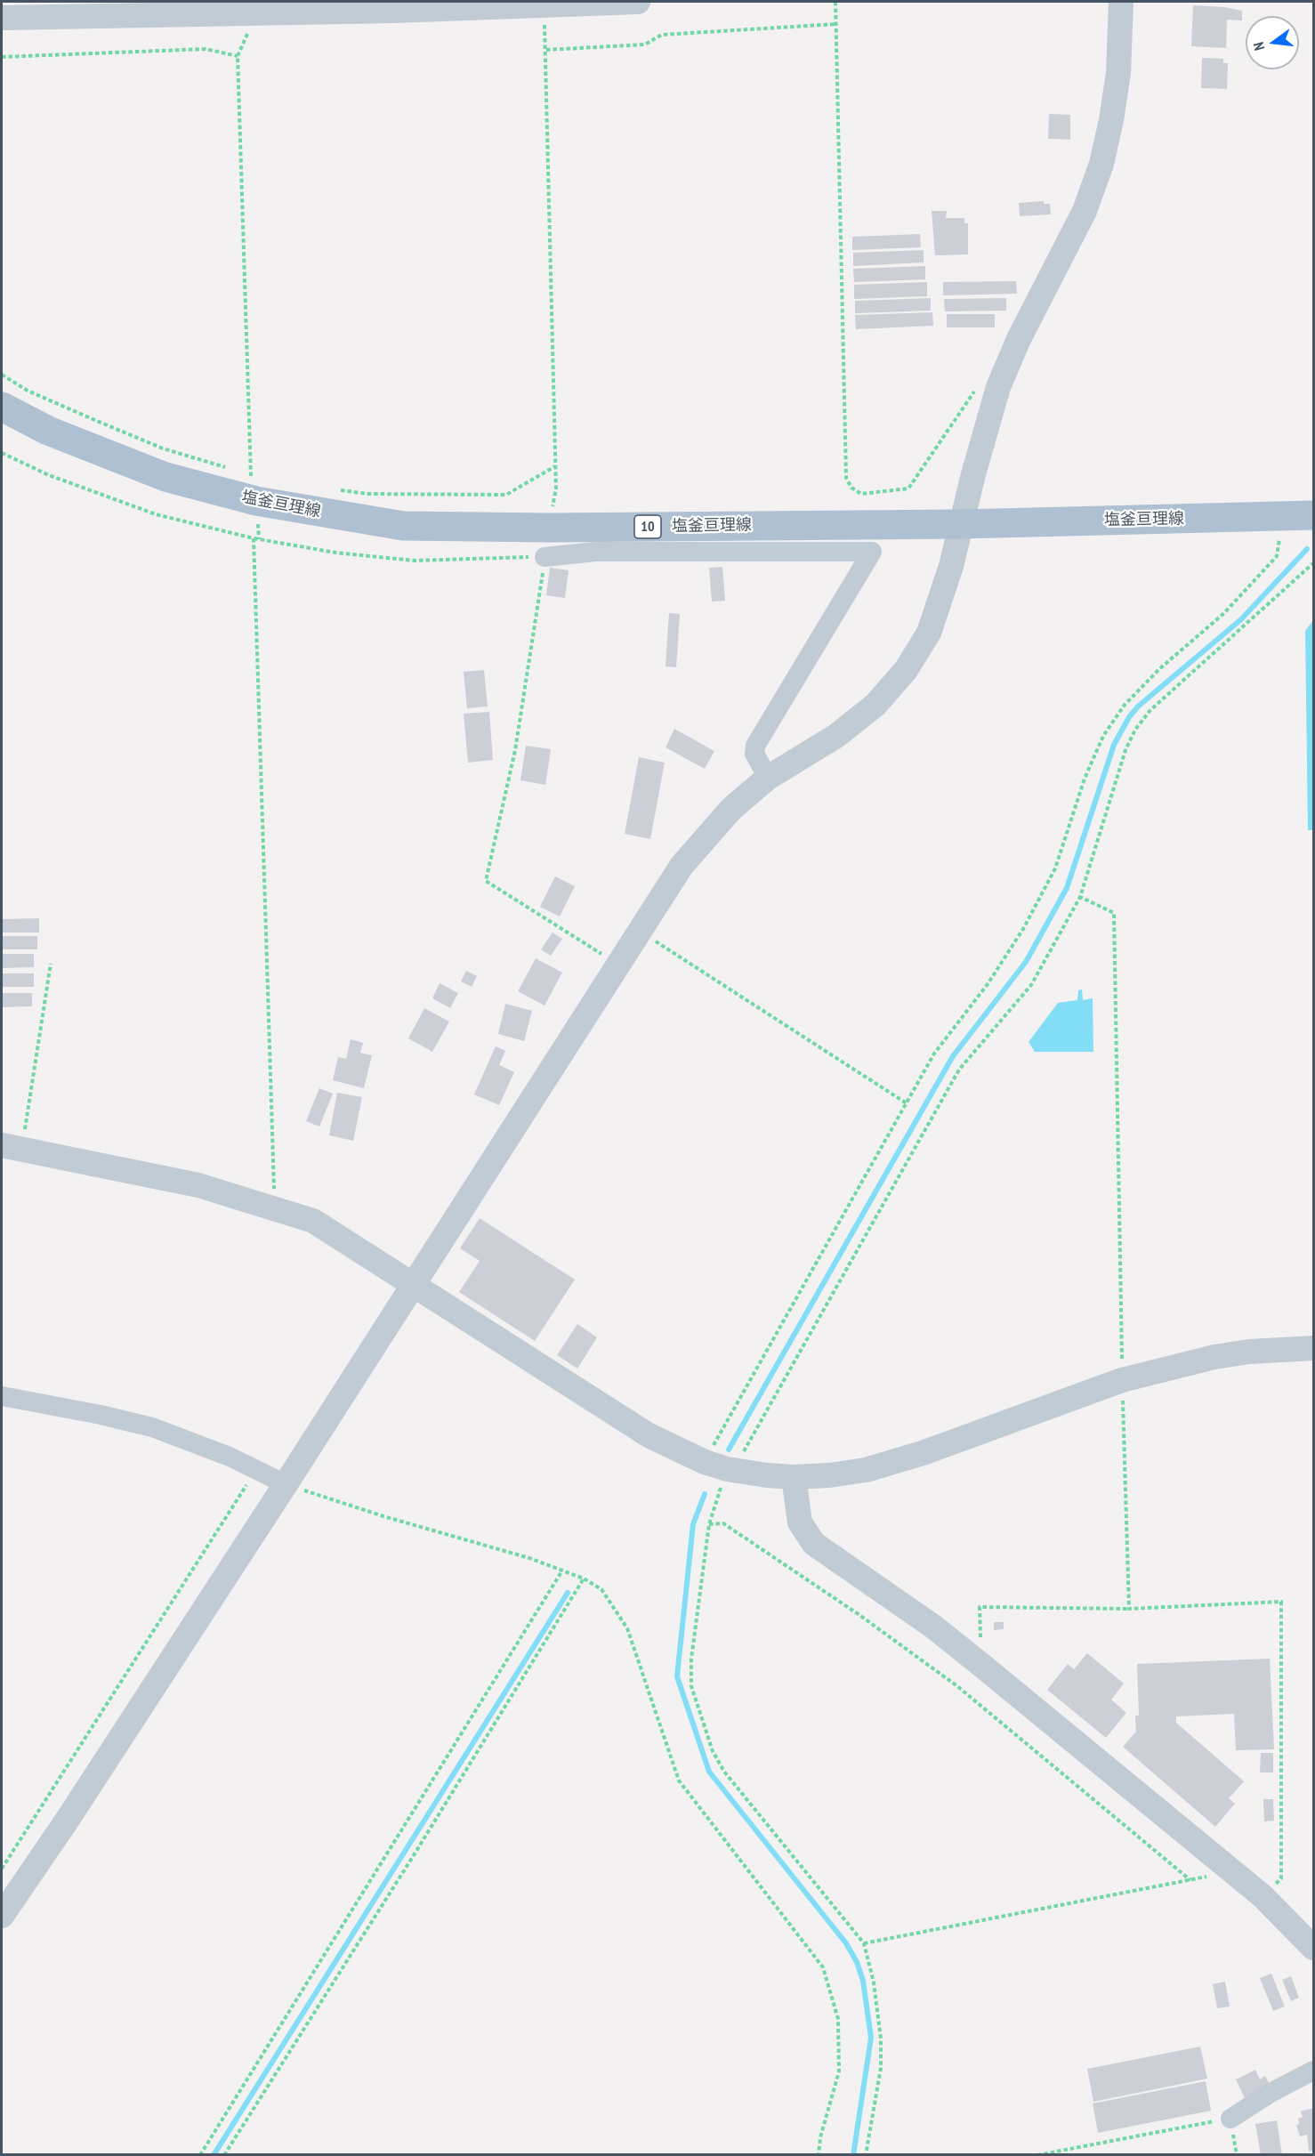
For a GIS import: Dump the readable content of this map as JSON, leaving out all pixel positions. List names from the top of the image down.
{
  "streets": {
    "main road": ["塩釜亘理線", "10"]
  },
  "north": "left"
}
